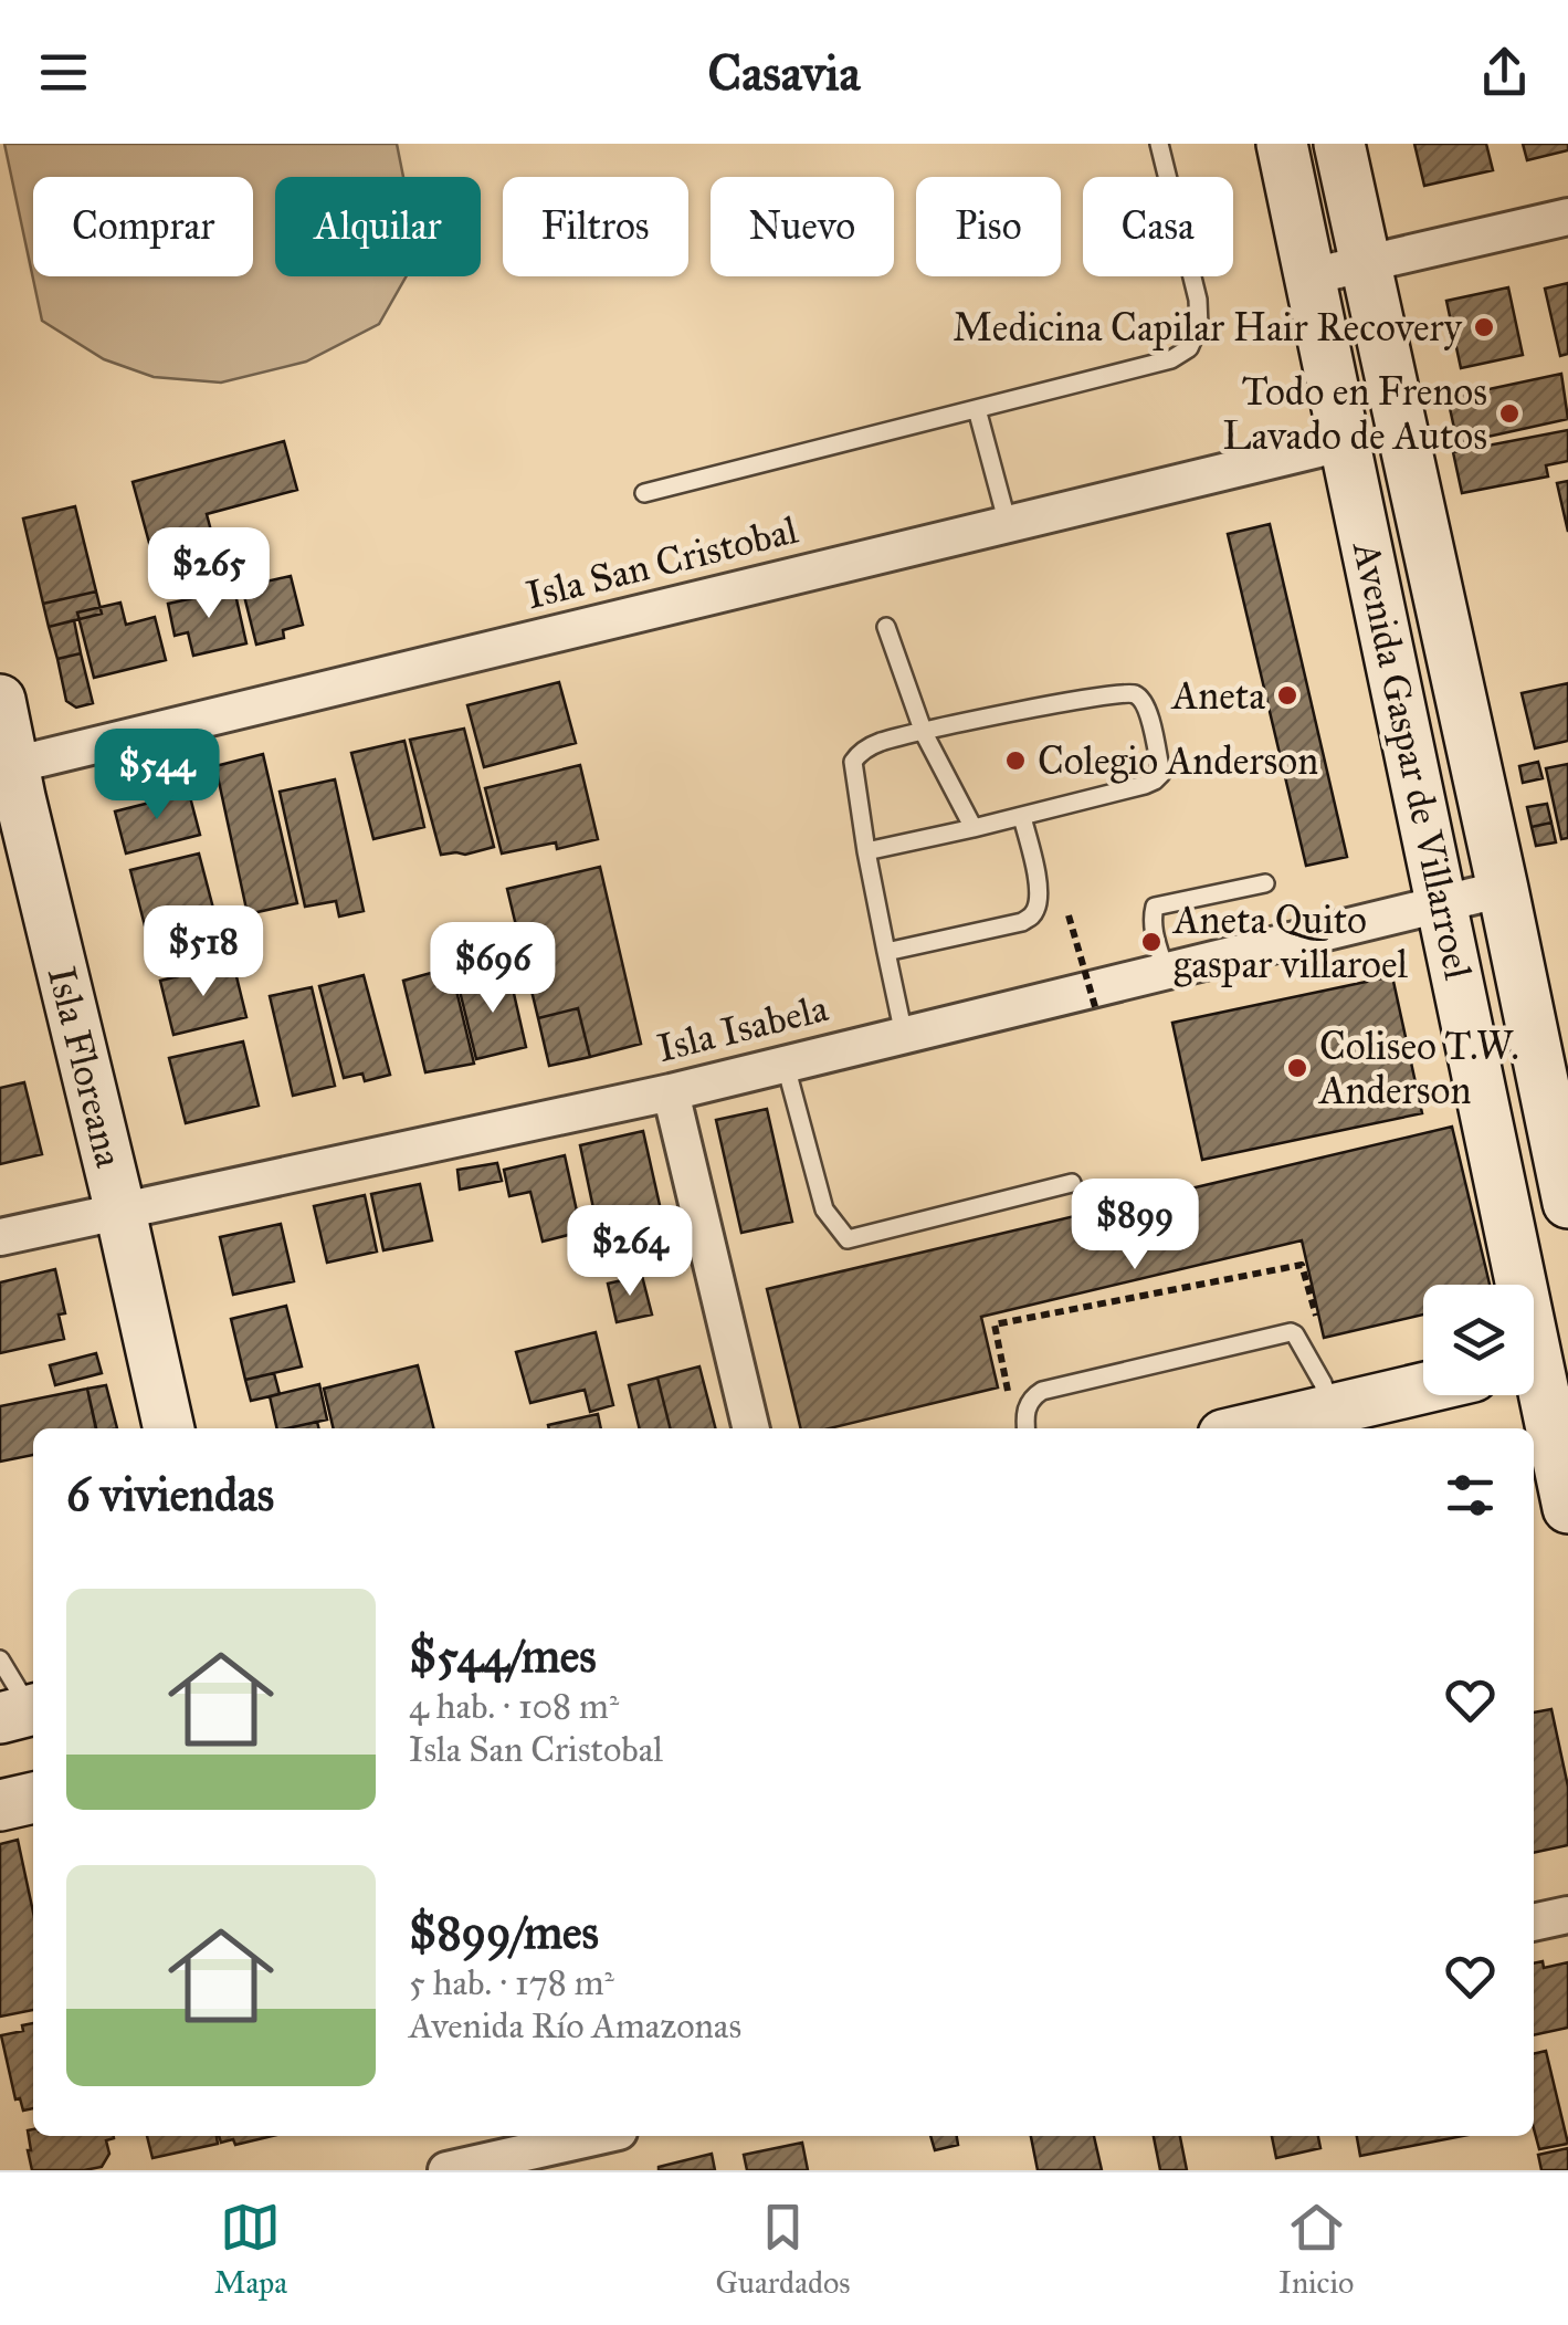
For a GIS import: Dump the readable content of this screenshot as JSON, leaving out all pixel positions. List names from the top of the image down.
{
  "streets": {
    "main road": ["Avenida Gaspar de Villarroel", "Isla Floreana"],
    "street": ["Isla San Cristobal", "Isla Isabela"]
  },
  "crossings": [
    ["Isla San Cristobal", "Avenida Gaspar de Villarroel"],
    ["Isla San Cristobal", "Isla Floreana"],
    ["Avenida Gaspar de Villarroel", "Isla Isabela"],
    ["Isla Isabela", "Isla Floreana"]
  ],
  "places": [
    "Medicina Capilar Hair Recovery",
    "Todo en Frenos Lavado de Autos",
    "Aneta",
    "Colegio Anderson",
    "Aneta Quito gaspar villaroel",
    "Coliseo T.W. Anderson"
  ],
  "page": {
    "header": "Casavia",
    "chip": [
      "Comprar",
      "Alquilar",
      "Filtros",
      "Nuevo",
      "Piso",
      "Casa"
    ],
    "price": [
      "$265",
      "$544",
      "$518",
      "$696",
      "$899",
      "$264"
    ],
    "heading": "6 viviendas",
    "list": [
      {
        "name": "$544/mes",
        "note": "4 hab. · 108 m² · Isla San Cristobal"
      },
      {
        "name": "$899/mes",
        "note": "5 hab. · 178 m² · Avenida Río Amazonas"
      }
    ],
    "tabs": ["Mapa", "Guardados", "Inicio"]
  }
}
